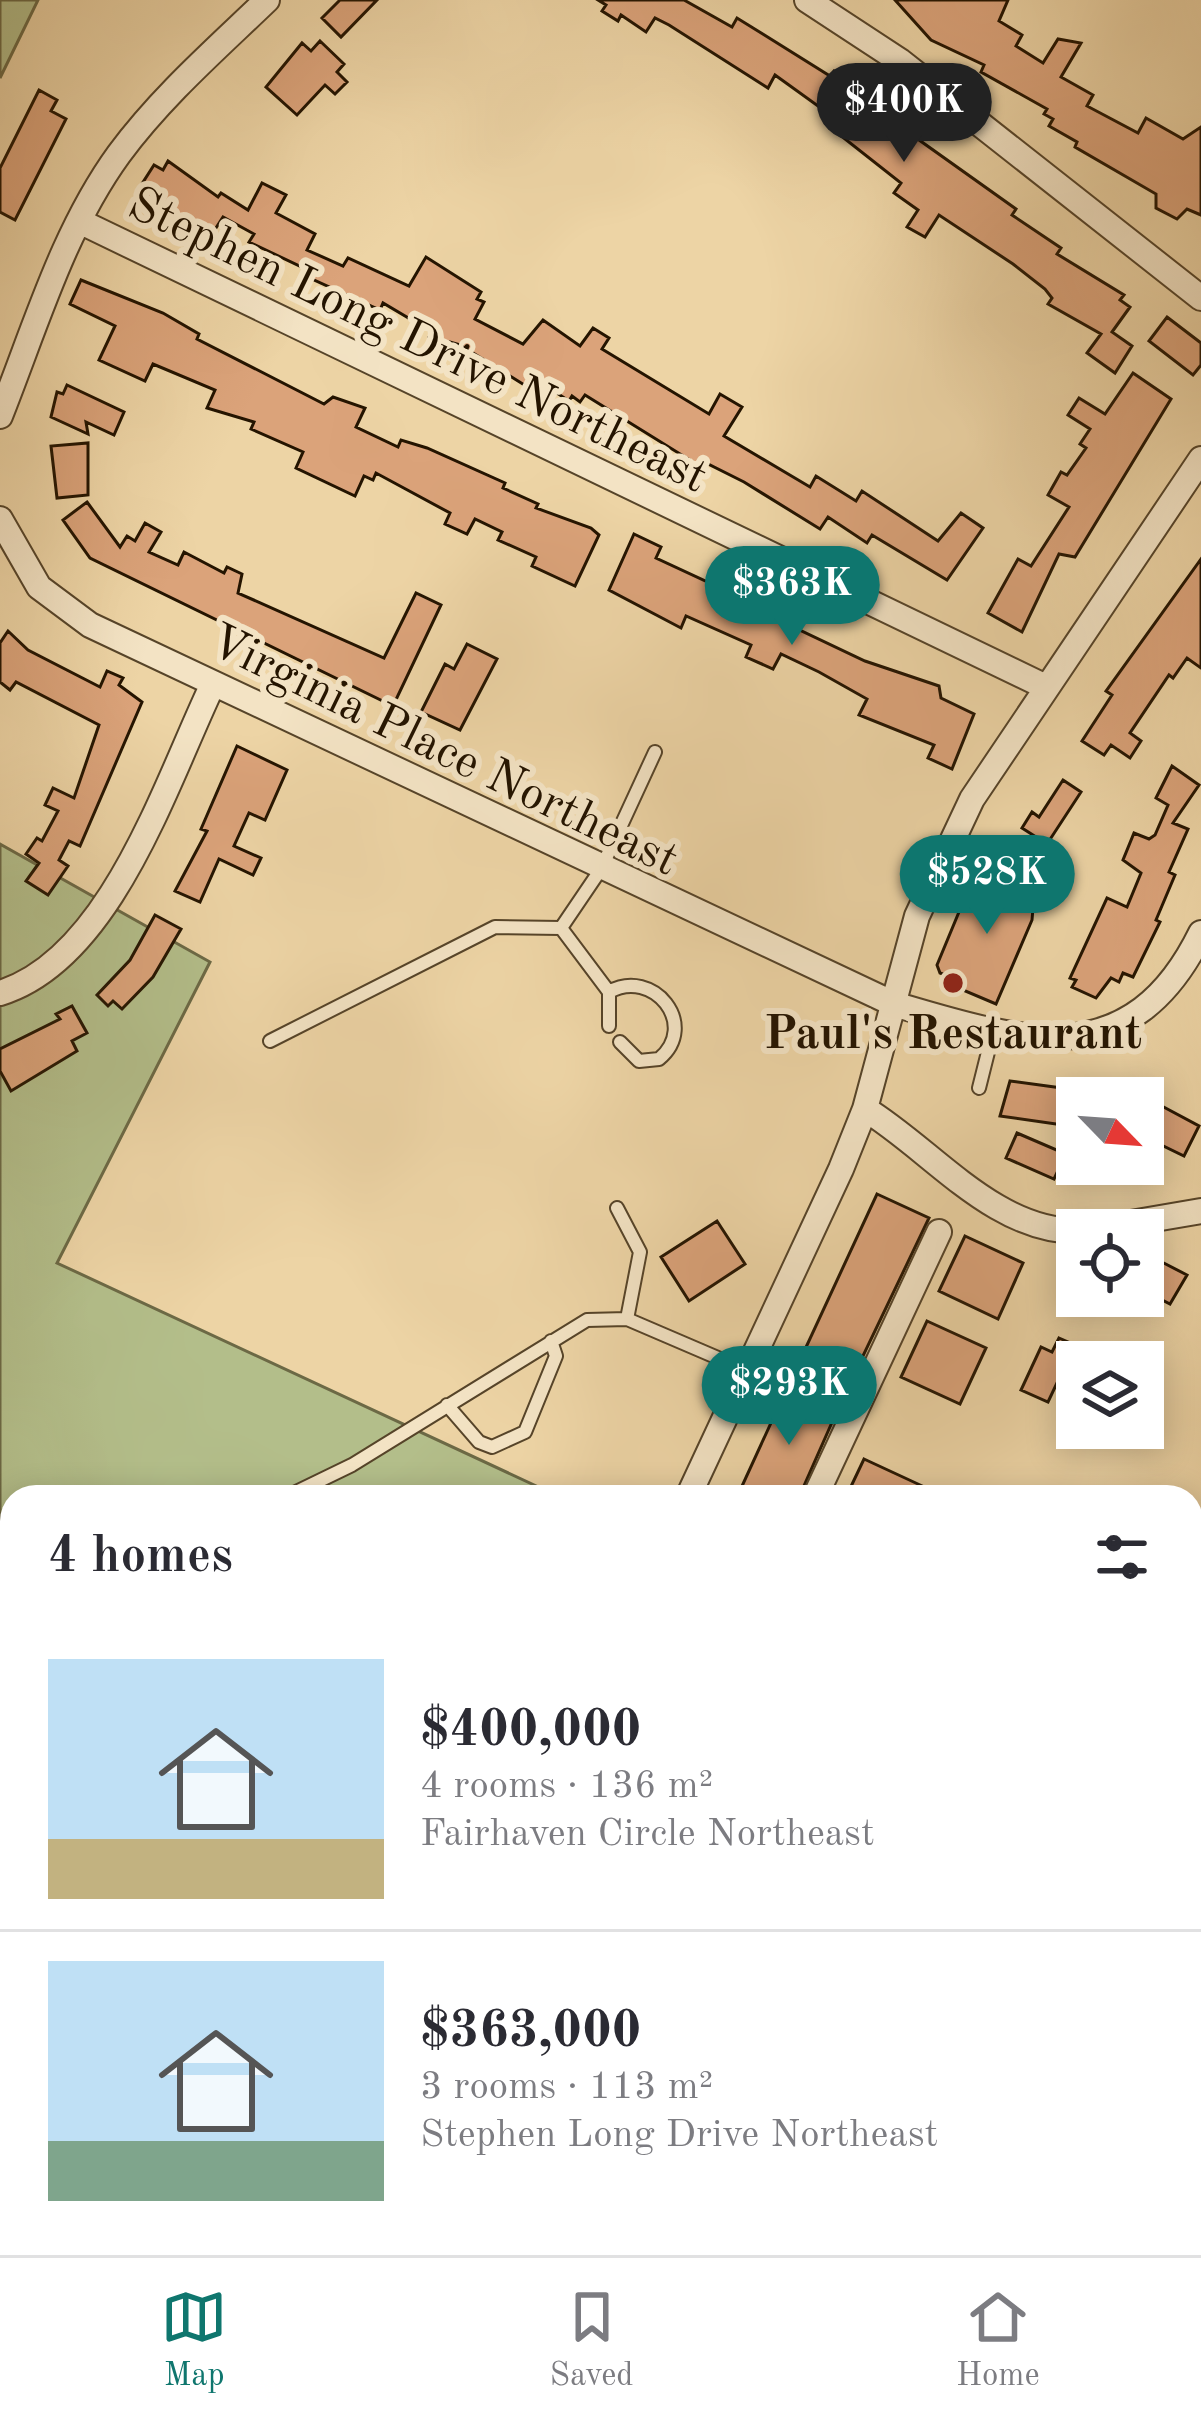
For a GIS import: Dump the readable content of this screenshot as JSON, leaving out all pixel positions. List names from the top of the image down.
{
  "streets": {
    "street": ["Stephen Long Drive Northeast", "Virginia Place Northeast"]
  },
  "places": ["Paul's Restaurant"],
  "north": "bottom right",
  "page": {
    "price": [
      "$400K",
      "$363K",
      "$528K",
      "$293K"
    ],
    "heading": "4 homes",
    "list": [
      {
        "name": "$400,000",
        "note": "4 rooms · 136 m² · Fairhaven Circle Northeast"
      },
      {
        "name": "$363,000",
        "note": "3 rooms · 113 m² · Stephen Long Drive Northeast"
      }
    ],
    "tabs": ["Map", "Saved", "Home"]
  }
}
